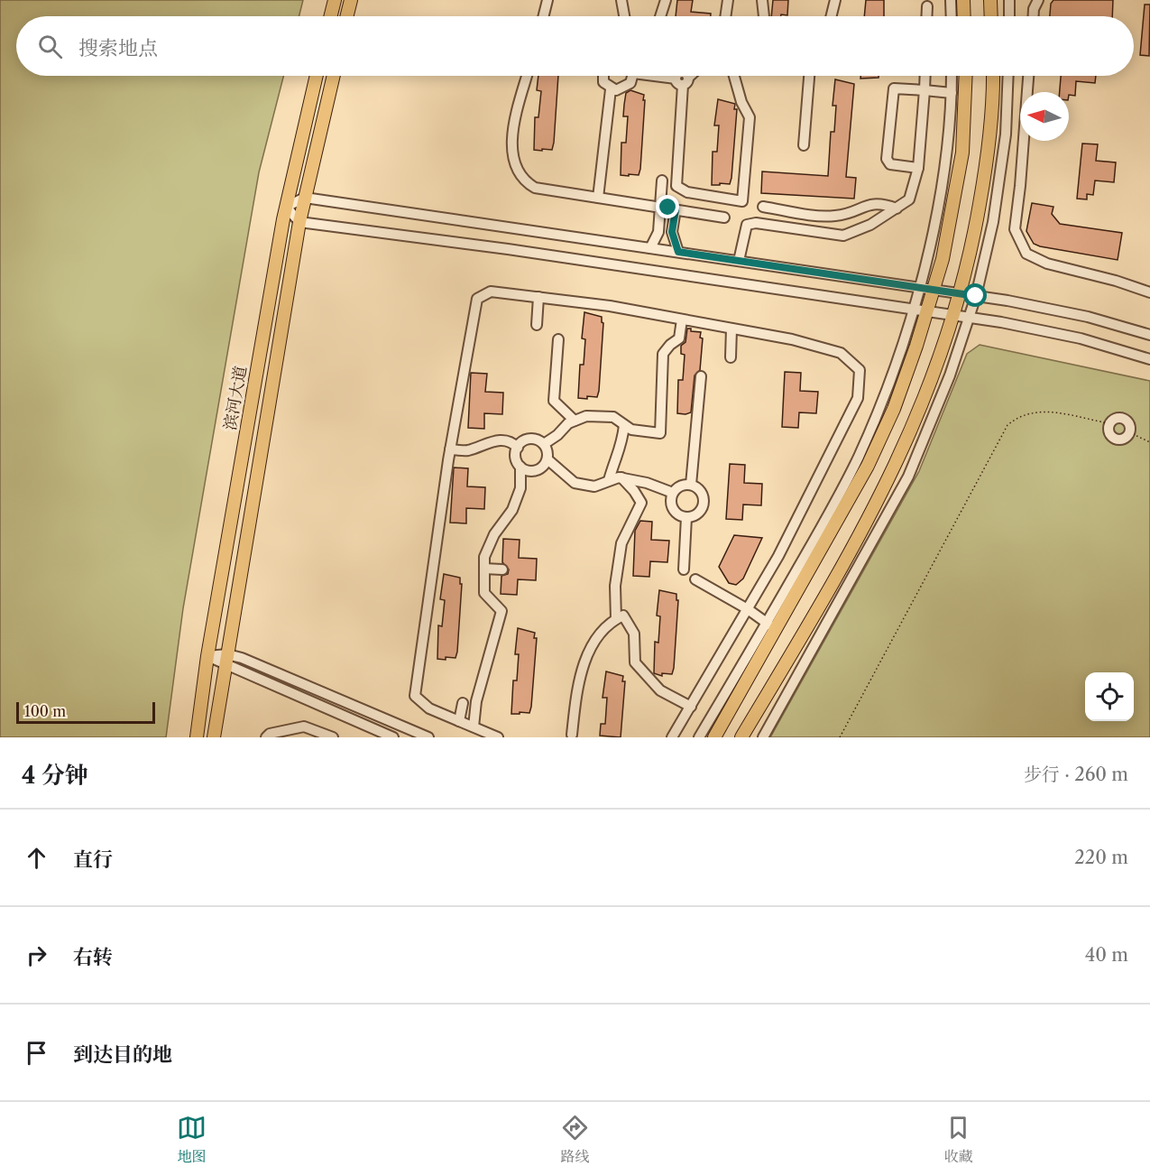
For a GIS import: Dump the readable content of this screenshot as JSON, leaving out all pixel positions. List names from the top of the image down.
{
  "streets": {
    "main road": ["滨河大道"]
  },
  "scale_bar": "100 m",
  "north": "left",
  "page": {
    "search": "搜索地点",
    "scale": "100 m",
    "heading": ["4 分钟", "步行 · 260 m"],
    "list": [
      ["直行", "220 m"],
      ["右转", "40 m"],
      "到达目的地"
    ],
    "nav": ["地图", "路线", "收藏"]
  }
}
